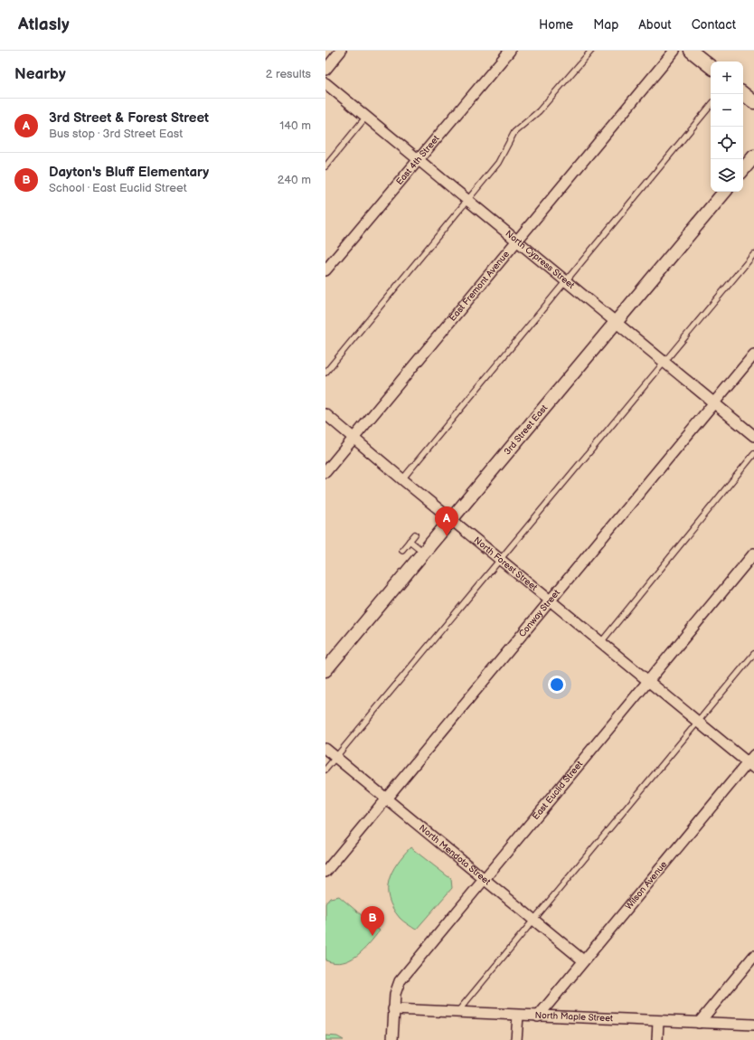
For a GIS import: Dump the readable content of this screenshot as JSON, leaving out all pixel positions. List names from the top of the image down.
{
  "streets": {
    "street": [
      "East 4th Street",
      "North Cypress Street",
      "East Fremont Avenue",
      "3rd Street East",
      "North Forest Street",
      "Conway Street",
      "East Euclid Street",
      "North Mendota Street",
      "Wilson Avenue",
      "North Maple Street"
    ]
  },
  "crossings": [
    ["East 4th Street", "North Cypress Street"],
    ["North Cypress Street", "East Fremont Avenue"],
    ["North Cypress Street", "3rd Street East"],
    ["North Cypress Street", "Conway Street"],
    ["East Fremont Avenue", "North Forest Street"],
    ["3rd Street East", "North Forest Street"],
    ["North Forest Street", "Conway Street"],
    ["North Forest Street", "East Euclid Street"],
    ["North Forest Street", "Wilson Avenue"],
    ["Conway Street", "North Mendota Street"],
    ["East Euclid Street", "North Mendota Street"],
    ["East Euclid Street", "North Maple Street"],
    ["North Mendota Street", "Wilson Avenue"],
    ["Wilson Avenue", "North Maple Street"]
  ],
  "page": {
    "header": "Atlasly",
    "nav": [
      "Home",
      "Map",
      "About",
      "Contact"
    ],
    "heading": ["Nearby", "2 results"],
    "map_buttons": ["+", "−"],
    "list": [
      {
        "mark": "A",
        "name": "3rd Street & Forest Street",
        "note": "Bus stop · 3rd Street East",
        "value": "140 m"
      },
      {
        "mark": "B",
        "name": "Dayton's Bluff Elementary",
        "note": "School · East Euclid Street",
        "value": "240 m"
      }
    ],
    "pins": ["A", "B"]
  }
}
